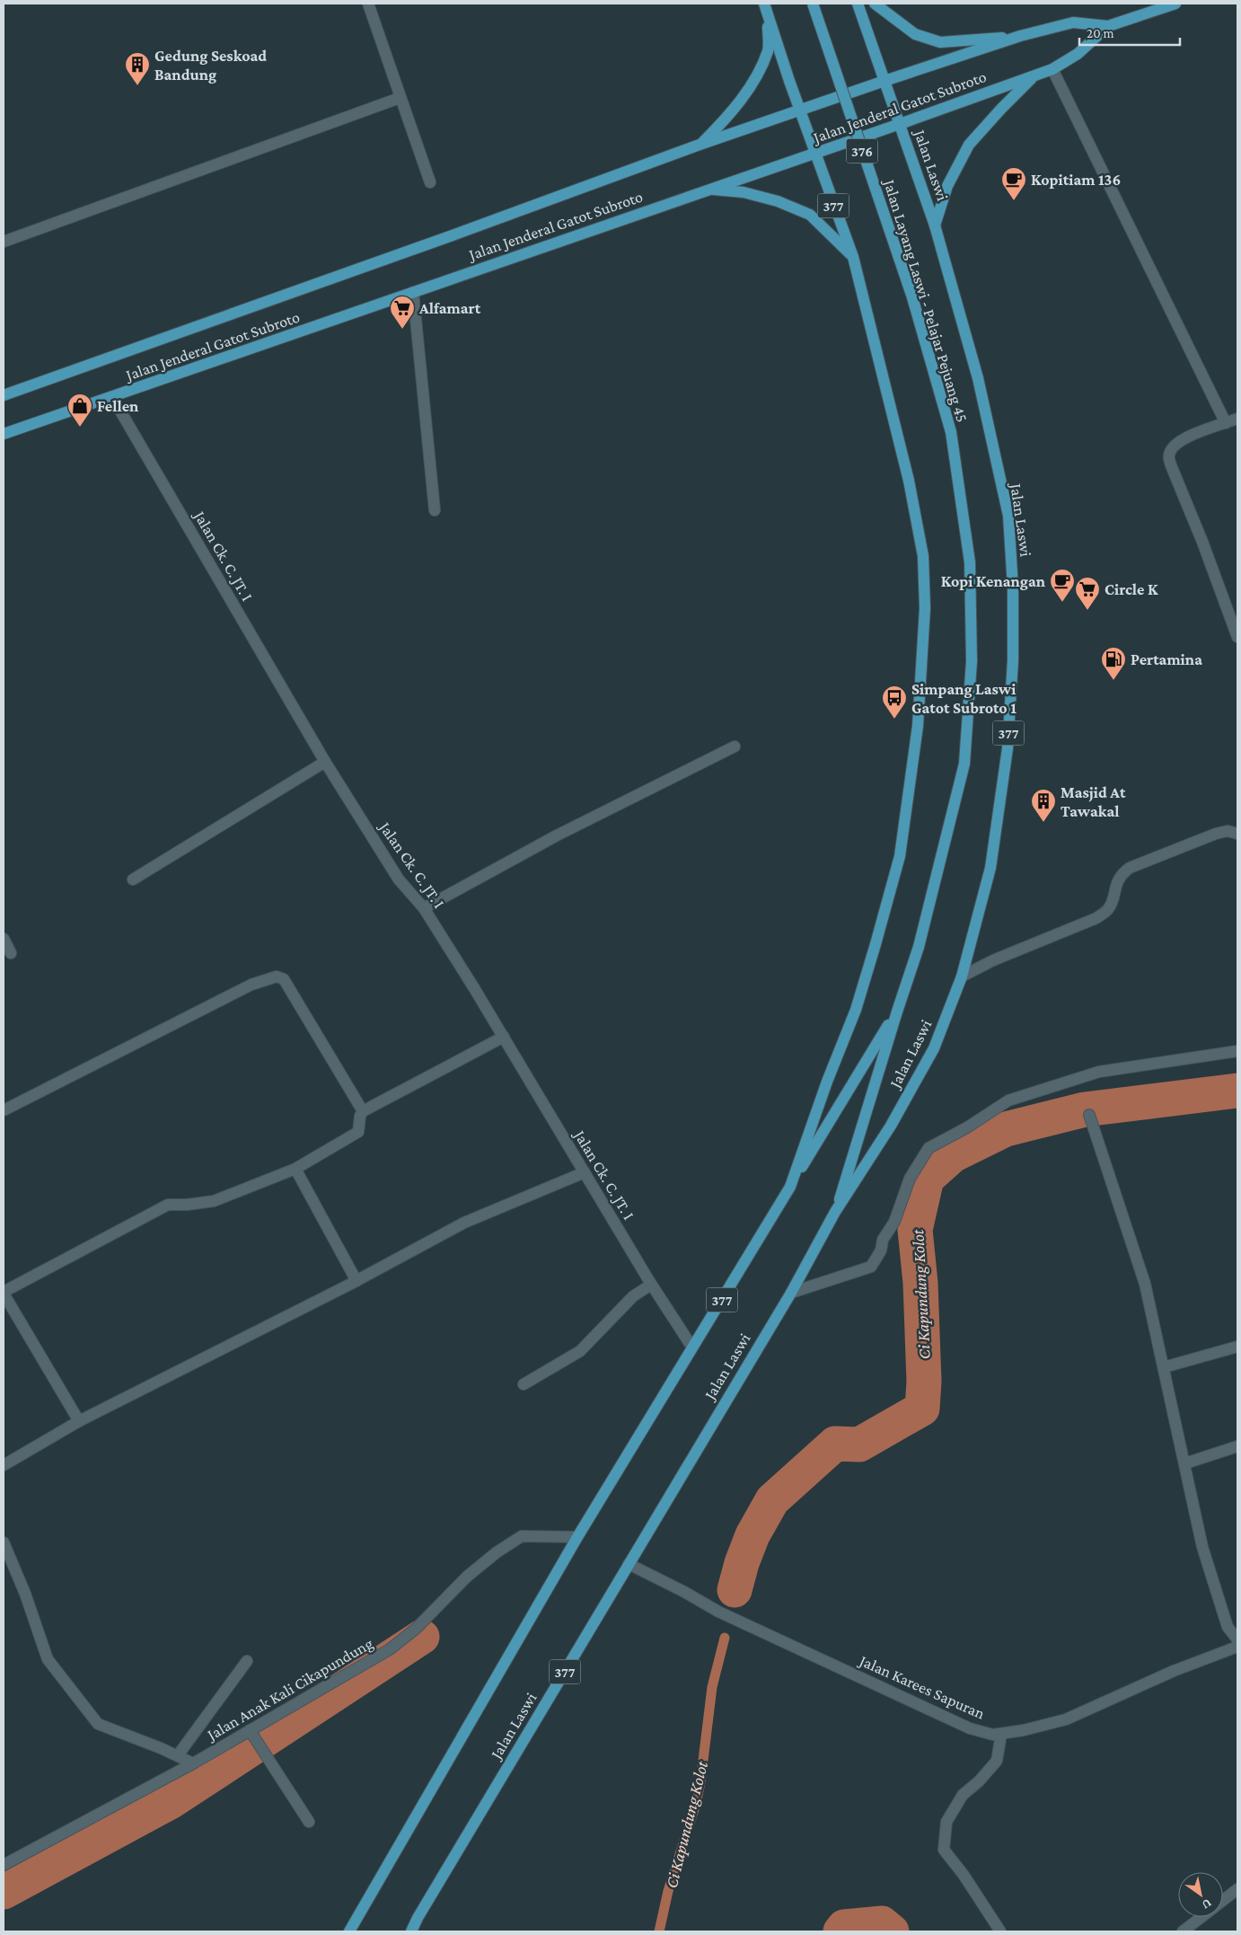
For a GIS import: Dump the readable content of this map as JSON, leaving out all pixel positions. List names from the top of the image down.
{
  "streets": {
    "main road": [
      "Jalan Jenderal Gatot Subroto",
      "376",
      "Jalan Laswi",
      "377",
      "Jalan Layang Laswi - Pelajar Pejuang 45"
    ],
    "street": ["Jalan Ck. C. JT. I", "Jalan Karees Sapuran", "Jalan Anak Kali Cikapundung"]
  },
  "crossings": [
    ["Jalan Jenderal Gatot Subroto", "Jalan Laswi"],
    ["Jalan Jenderal Gatot Subroto", "377"],
    ["Jalan Jenderal Gatot Subroto", "Jalan Ck. C. JT. I"],
    ["Jalan Laswi", "Jalan Layang Laswi - Pelajar Pejuang 45"],
    ["Jalan Laswi", "Jalan Karees Sapuran"],
    ["377", "Jalan Layang Laswi - Pelajar Pejuang 45"],
    ["377", "Jalan Ck. C. JT. I"],
    ["377", "Jalan Anak Kali Cikapundung"]
  ],
  "water": ["Ci Kapundung Kolot"],
  "places": {
    "building": ["Gedung Seskoad Bandung", "Masjid At Tawakal"],
    "cafe": ["Kopitiam 136", "Kopi Kenangan"],
    "supermarket": ["Alfamart", "Circle K"],
    "shop": ["Fellen"],
    "fuel station": ["Pertamina"],
    "bus stop": ["Simpang Laswi Gatot Subroto 1"]
  },
  "scale_bar": "20 m",
  "north": "bottom right"
}
